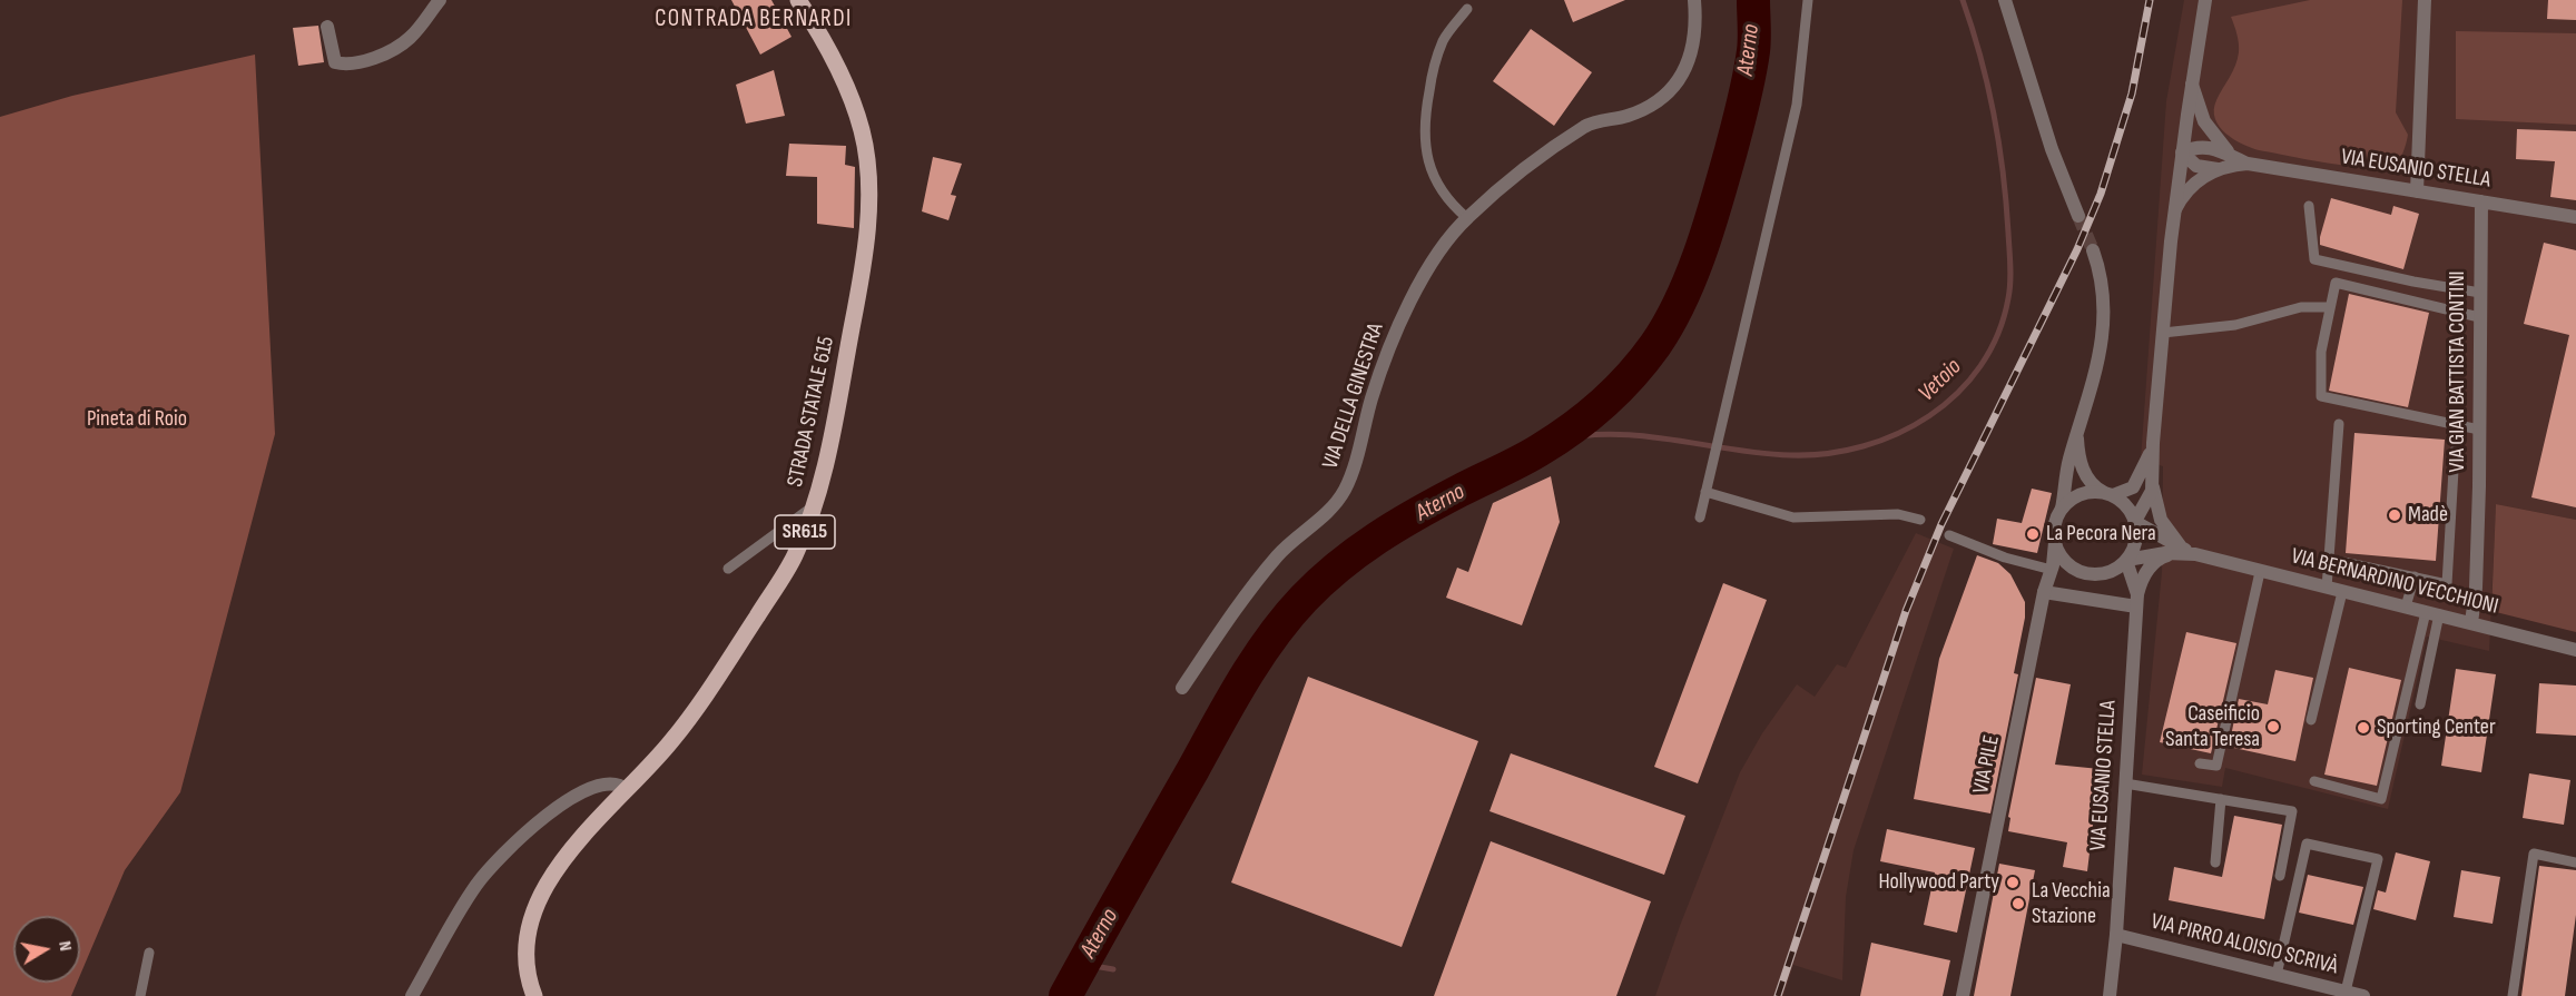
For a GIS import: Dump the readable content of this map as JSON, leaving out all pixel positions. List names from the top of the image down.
{
  "streets": {
    "main road": ["STRADA STATALE 615", "SR615"],
    "street": [
      "VIA EUSANIO STELLA",
      "VIA GIAN BATTISTA CONTINI",
      "VIA DELLA GINESTRA",
      "VIA BERNARDINO VECCHIONI",
      "VIA PILE",
      "VIA PIRRO ALOISIO SCRIVÀ"
    ]
  },
  "crossings": [
    ["VIA EUSANIO STELLA", "VIA GIAN BATTISTA CONTINI"],
    ["VIA EUSANIO STELLA", "VIA BERNARDINO VECCHIONI"],
    ["VIA EUSANIO STELLA", "VIA PILE"],
    ["VIA EUSANIO STELLA", "VIA PIRRO ALOISIO SCRIVÀ"],
    ["VIA GIAN BATTISTA CONTINI", "VIA BERNARDINO VECCHIONI"],
    ["VIA BERNARDINO VECCHIONI", "VIA PILE"]
  ],
  "districts": ["CONTRADA BERNARDI"],
  "water": ["Aterno", "Vetoio"],
  "parks": ["Pineta di Roio"],
  "places": [
    "Madè",
    "La Pecora Nera",
    "Caseificio Santa Teresa",
    "Sporting Center",
    "Hollywood Party",
    "La Vecchia Stazione"
  ],
  "north": "right"
}
